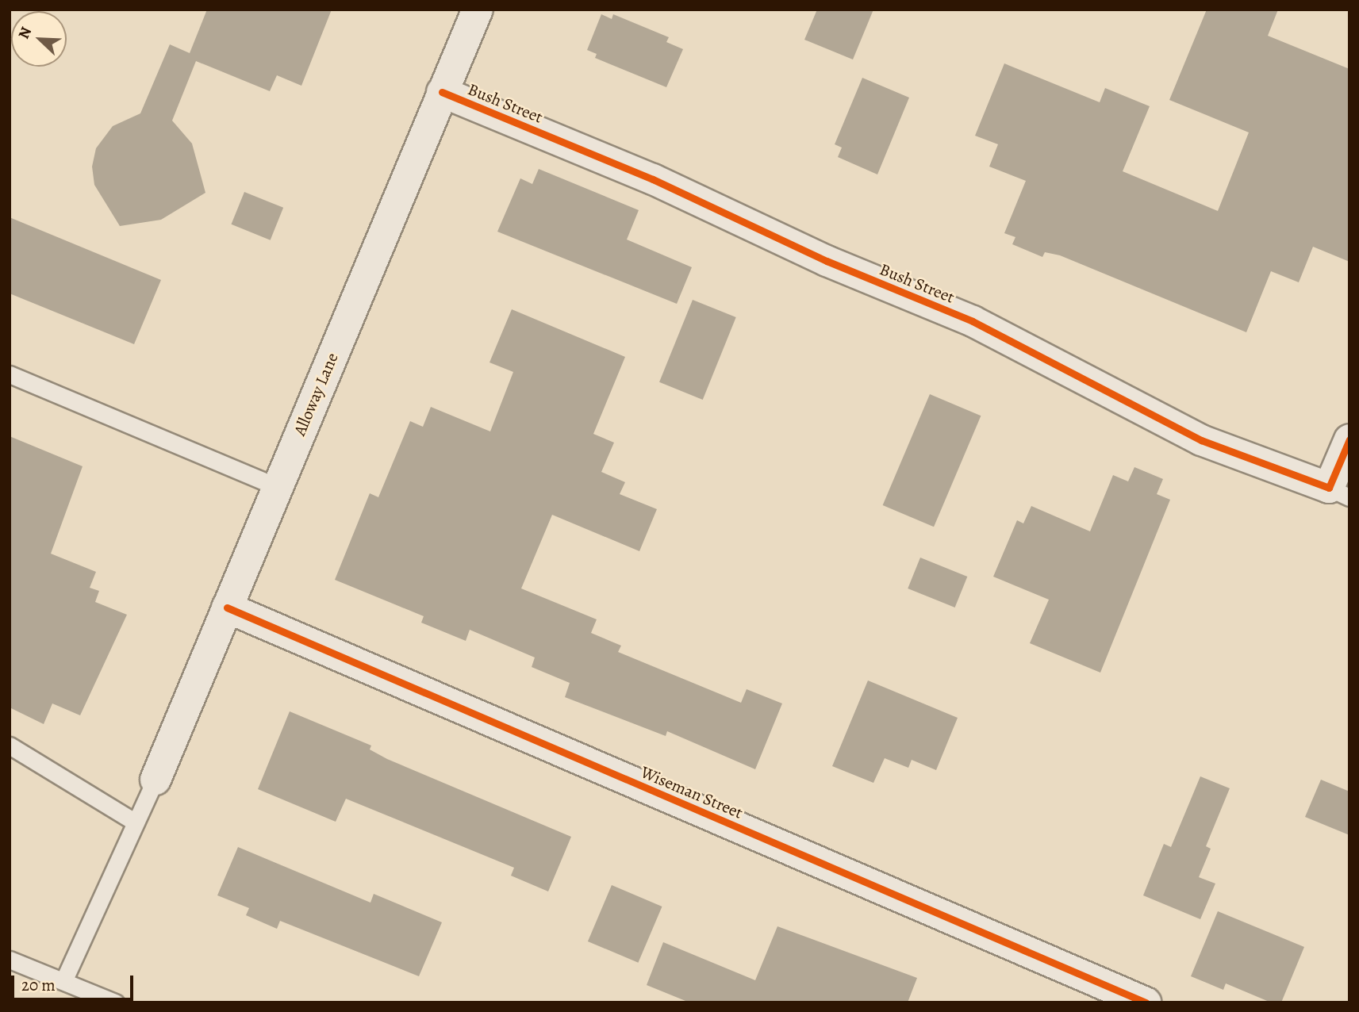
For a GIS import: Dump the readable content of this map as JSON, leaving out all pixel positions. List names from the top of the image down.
{
  "streets": {
    "street": ["Bush Street", "Alloway Lane", "Wiseman Street"]
  },
  "crossings": [
    ["Bush Street", "Alloway Lane"],
    ["Alloway Lane", "Wiseman Street"]
  ],
  "scale_bar": "20 m",
  "north": "top left"
}
